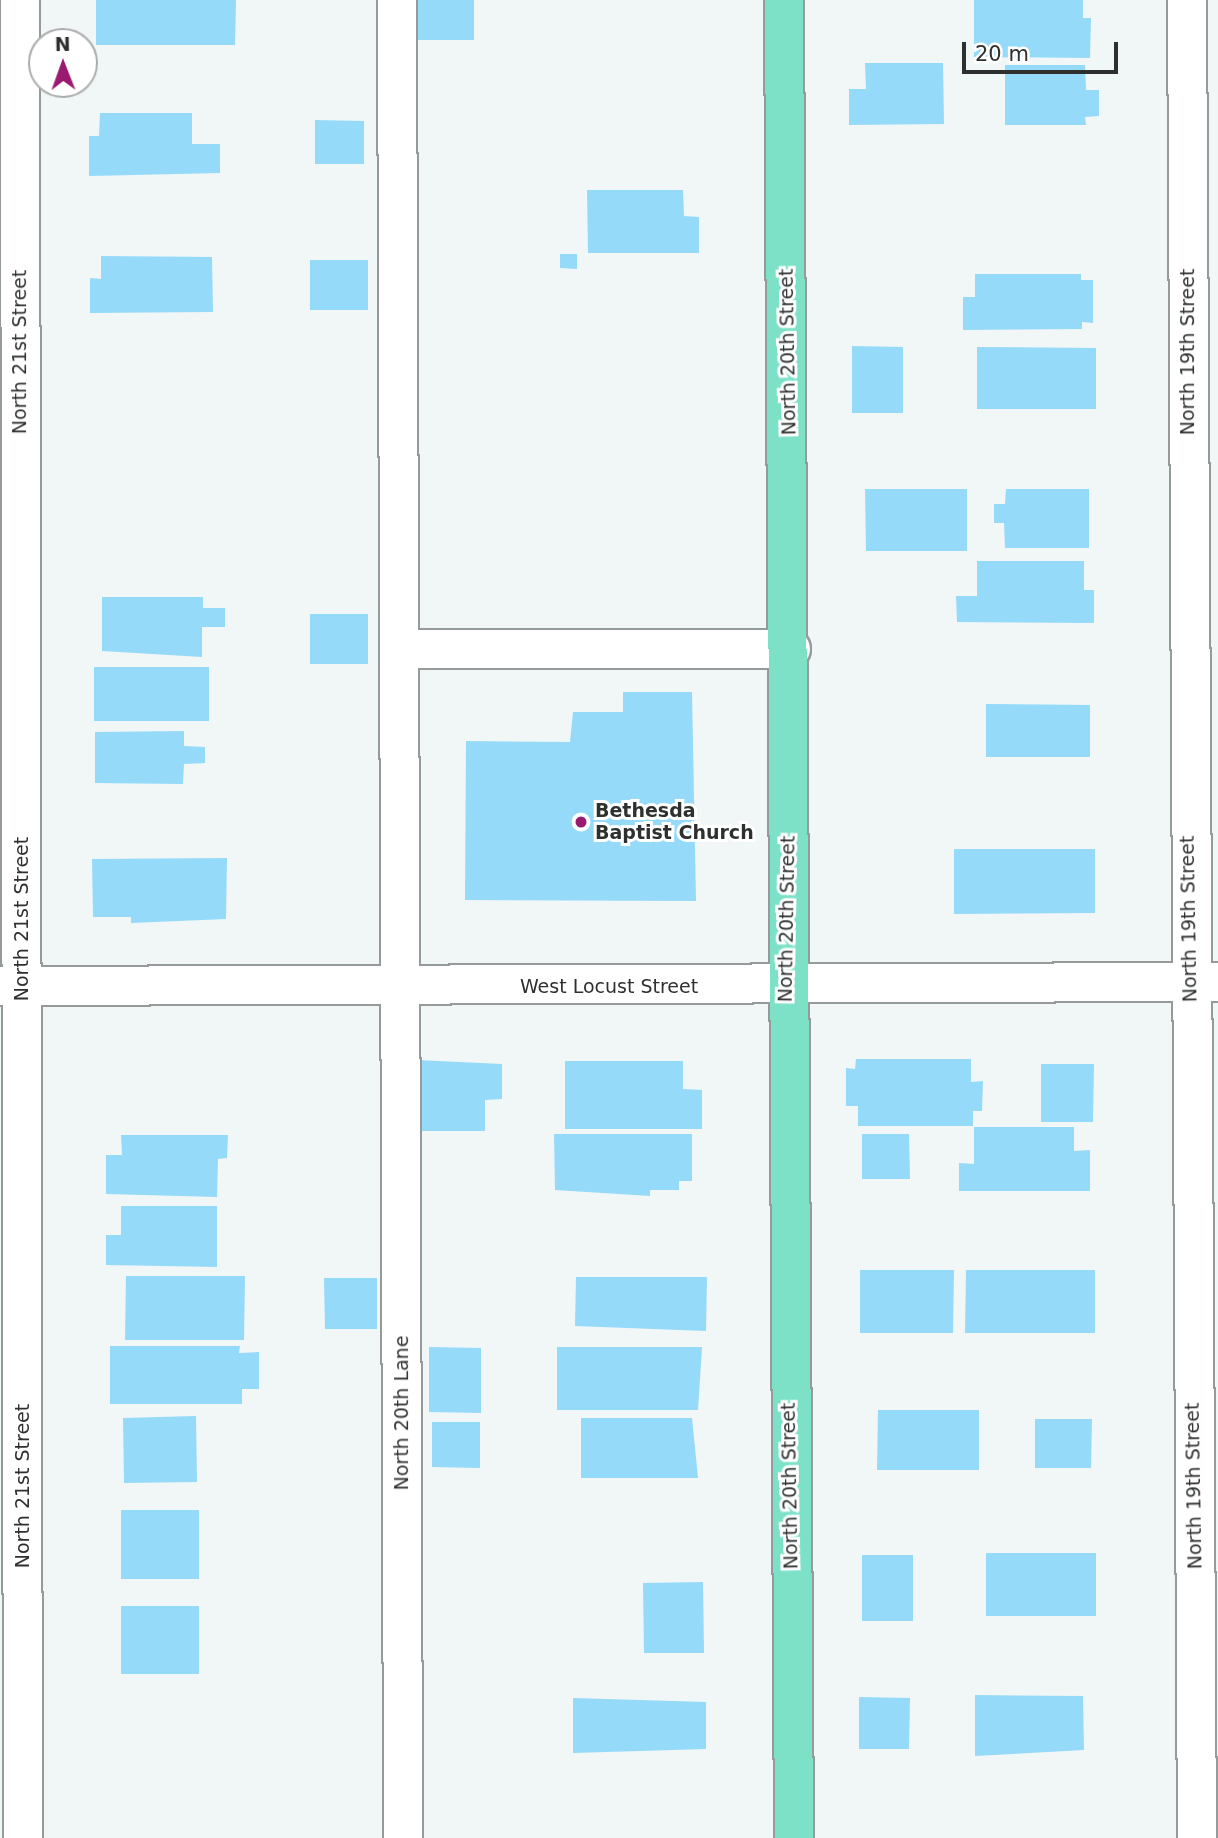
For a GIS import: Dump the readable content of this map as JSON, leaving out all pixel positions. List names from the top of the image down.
{
  "streets": {
    "main road": ["North 20th Street"],
    "street": [
      "North 21st Street",
      "North 19th Street",
      "West Locust Street",
      "North 20th Lane"
    ]
  },
  "crossings": [
    ["North 21st Street", "West Locust Street"],
    ["North 20th Street", "West Locust Street"],
    ["North 19th Street", "West Locust Street"],
    ["West Locust Street", "North 20th Lane"]
  ],
  "places": ["Bethesda Baptist Church"],
  "scale_bar": "20 m",
  "north": "top"
}
